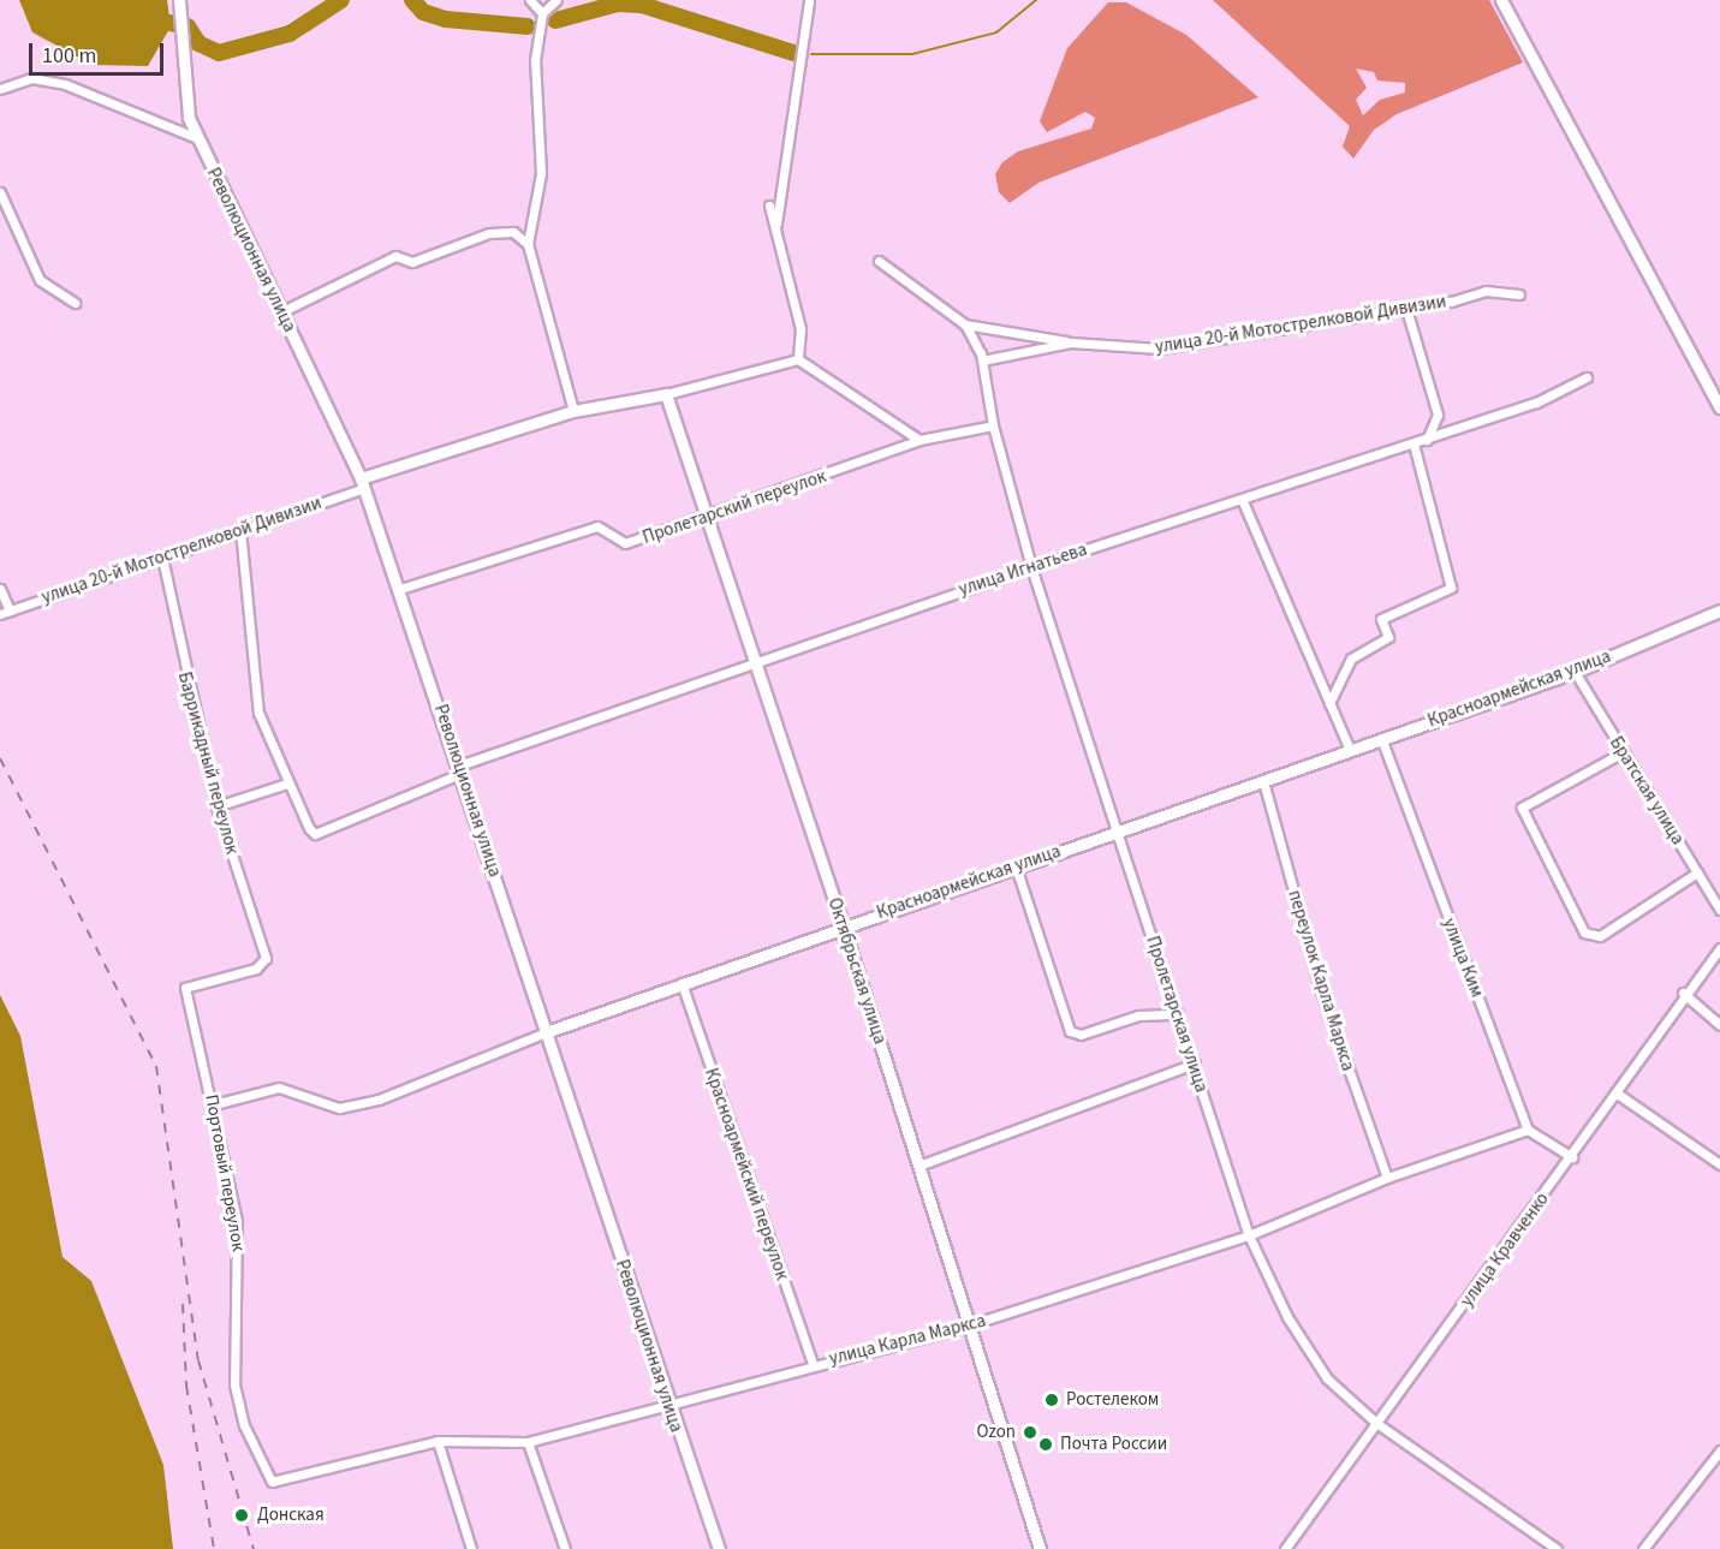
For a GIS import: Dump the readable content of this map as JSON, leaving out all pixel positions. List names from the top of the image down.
{
  "streets": {
    "street": [
      "Революционная улица",
      "улица 20-й Мотострелковой Дивизии",
      "Пролетарский переулок",
      "улица Игнатьева",
      "Красноармейская улица",
      "Баррикадный переулок",
      "Братская улица",
      "улица Ким",
      "Октябрьская улица",
      "переулок Карла Маркса",
      "Пролетарская улица",
      "Портовый переулок",
      "Красноармейский переулок",
      "улица Кравченко",
      "улица Карла Маркса"
    ]
  },
  "crossings": [
    ["Революционная улица", "улица 20-й Мотострелковой Дивизии"],
    ["Революционная улица", "Пролетарский переулок"],
    ["Революционная улица", "улица Игнатьева"],
    ["Революционная улица", "Красноармейская улица"],
    ["Революционная улица", "улица Карла Маркса"],
    ["улица 20-й Мотострелковой Дивизии", "Баррикадный переулок"],
    ["улица 20-й Мотострелковой Дивизии", "Октябрьская улица"],
    ["улица 20-й Мотострелковой Дивизии", "Пролетарская улица"],
    ["Пролетарский переулок", "Октябрьская улица"],
    ["Пролетарский переулок", "Пролетарская улица"],
    ["улица Игнатьева", "Октябрьская улица"],
    ["улица Игнатьева", "Пролетарская улица"],
    ["Красноармейская улица", "Братская улица"],
    ["Красноармейская улица", "улица Ким"],
    ["Красноармейская улица", "Октябрьская улица"],
    ["Красноармейская улица", "переулок Карла Маркса"],
    ["Красноармейская улица", "Пролетарская улица"],
    ["Красноармейская улица", "Портовый переулок"],
    ["Красноармейская улица", "Красноармейский переулок"],
    ["Баррикадный переулок", "Портовый переулок"],
    ["улица Ким", "улица Карла Маркса"],
    ["Октябрьская улица", "улица Карла Маркса"],
    ["переулок Карла Маркса", "улица Карла Маркса"],
    ["Пролетарская улица", "улица Кравченко"],
    ["Пролетарская улица", "улица Карла Маркса"],
    ["Портовый переулок", "улица Карла Маркса"],
    ["Красноармейский переулок", "улица Карла Маркса"]
  ],
  "places": [
    "Ростелеком",
    "Ozon",
    "Почта России",
    "Донская"
  ],
  "scale_bar": "100 m"
}
